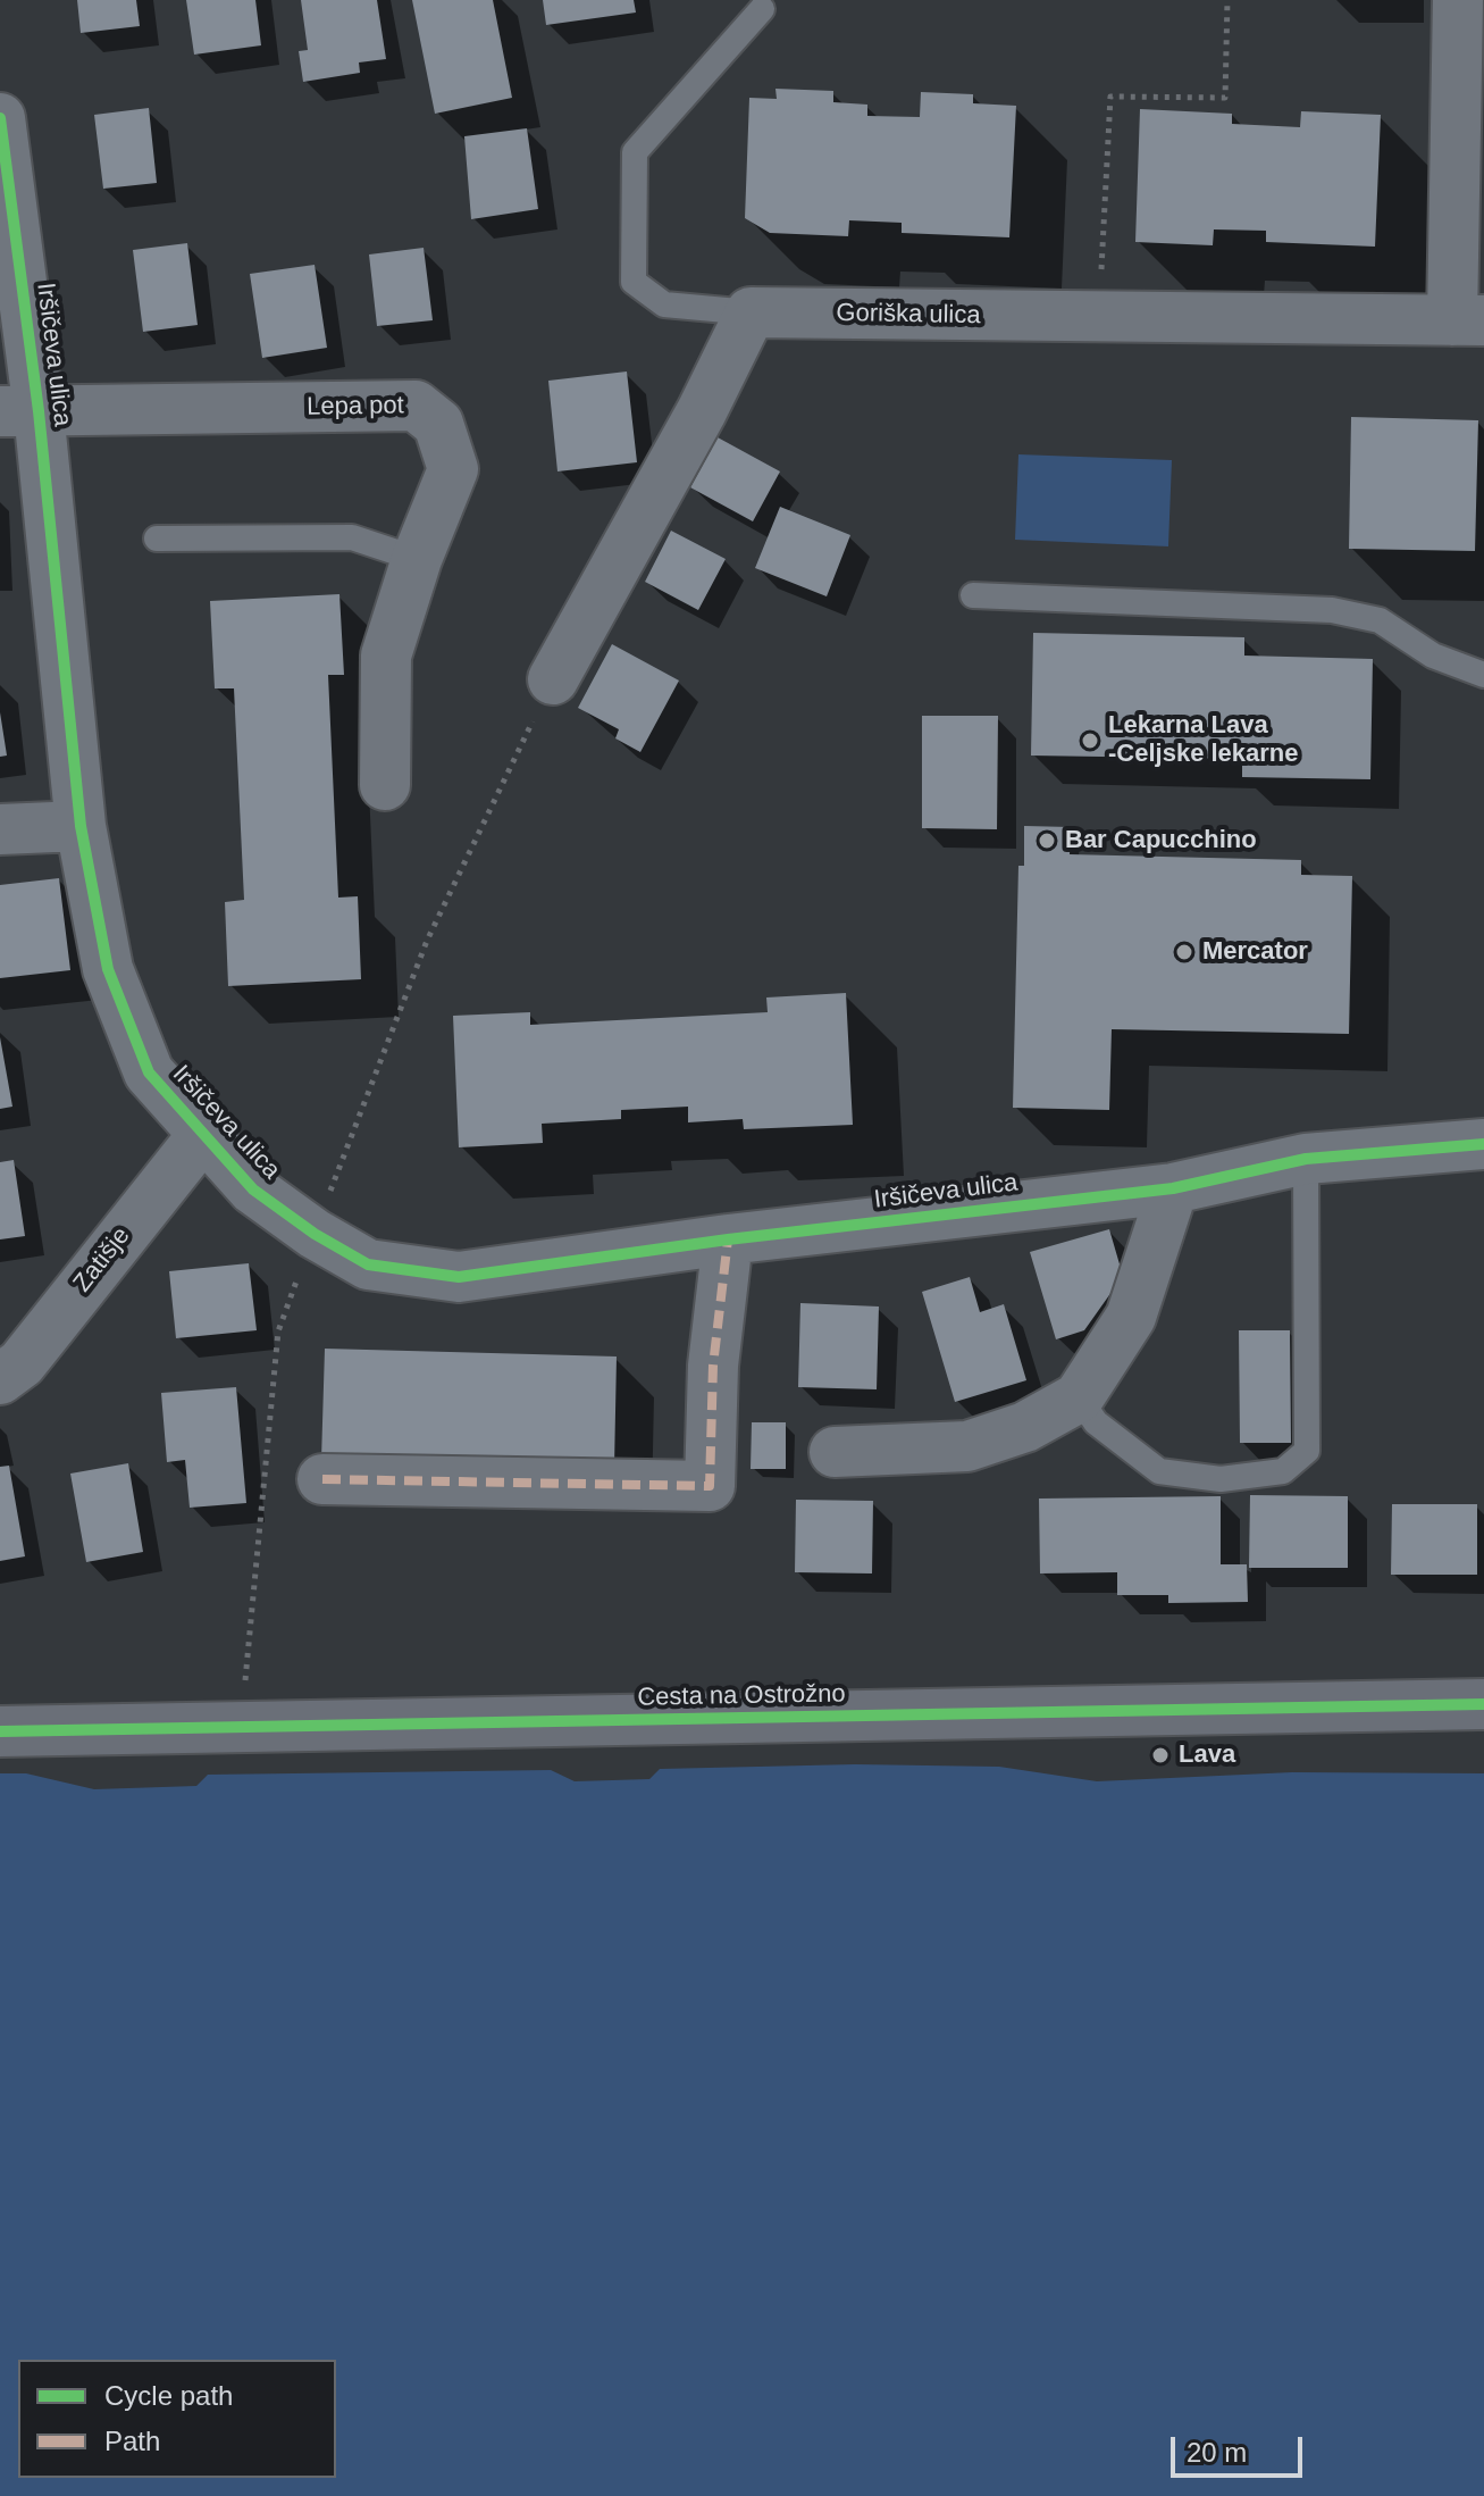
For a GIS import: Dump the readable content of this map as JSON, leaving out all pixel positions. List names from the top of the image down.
{
  "streets": {
    "street": [
      "Goriška ulica",
      "Iršičeva ulica",
      "Lepa pot",
      "Zatišje",
      "Cesta na Ostrožno"
    ]
  },
  "crossings": [
    ["Iršičeva ulica", "Lepa pot"],
    ["Iršičeva ulica", "Zatišje"]
  ],
  "places": [
    "Lekarna Lava -Celjske lekarne",
    "Bar Capucchino",
    "Mercator",
    "Lava"
  ],
  "legend": ["Cycle path", "Path"],
  "scale_bar": "20 m"
}
